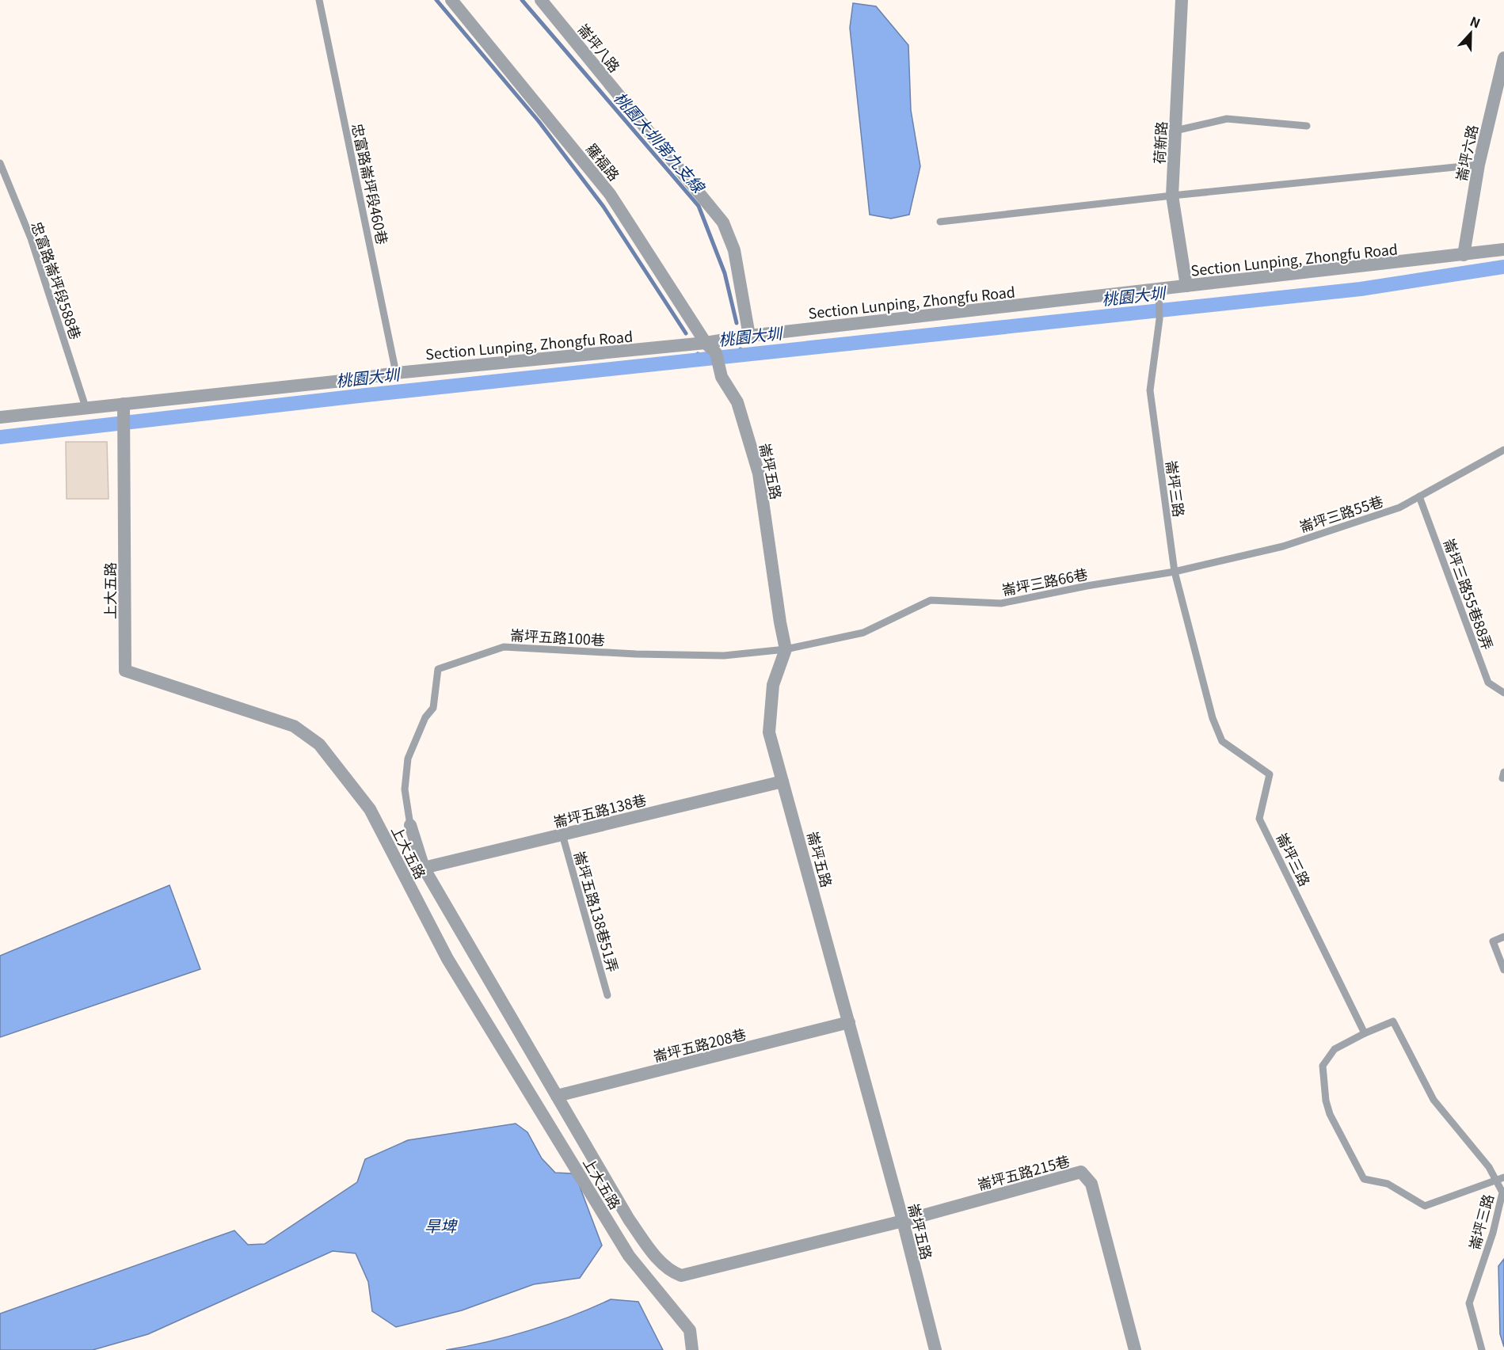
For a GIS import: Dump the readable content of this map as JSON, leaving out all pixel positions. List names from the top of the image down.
{
  "streets": {
    "street": [
      "崙坪八路",
      "荷新路",
      "崙坪六路",
      "羅福路",
      "Section Lunping, Zhongfu Road",
      "崙坪五路",
      "上大五路",
      "崙坪五路138巷",
      "崙坪五路208巷",
      "崙坪五路215巷"
    ],
    "lane": [
      "忠富路崙坪段460巷",
      "忠富路崙坪段588巷",
      "崙坪三路",
      "崙坪三路55巷",
      "崙坪三路66巷",
      "崙坪三路55巷88弄",
      "崙坪五路100巷",
      "崙坪五路138巷51弄"
    ]
  },
  "crossings": [
    ["崙坪八路", "Section Lunping, Zhongfu Road"],
    ["荷新路", "Section Lunping, Zhongfu Road"],
    ["崙坪六路", "Section Lunping, Zhongfu Road"],
    ["羅福路", "Section Lunping, Zhongfu Road"],
    ["羅福路", "崙坪五路"],
    ["忠富路崙坪段460巷", "Section Lunping, Zhongfu Road"],
    ["Section Lunping, Zhongfu Road", "忠富路崙坪段588巷"],
    ["Section Lunping, Zhongfu Road", "崙坪三路"],
    ["Section Lunping, Zhongfu Road", "上大五路"],
    ["崙坪五路", "崙坪三路66巷"],
    ["崙坪五路", "崙坪五路100巷"],
    ["崙坪五路", "崙坪五路138巷"],
    ["崙坪五路", "崙坪五路208巷"],
    ["崙坪五路", "崙坪五路215巷"],
    ["崙坪三路", "崙坪三路55巷"],
    ["崙坪三路", "崙坪三路66巷"],
    ["崙坪三路55巷", "崙坪三路66巷"],
    ["崙坪三路55巷", "崙坪三路55巷88弄"],
    ["崙坪三路66巷", "崙坪五路100巷"],
    ["崙坪五路138巷", "崙坪五路138巷51弄"]
  ],
  "water": ["桃園大圳第九支線", "桃園大圳", "旱埤"],
  "north": "top"
}
